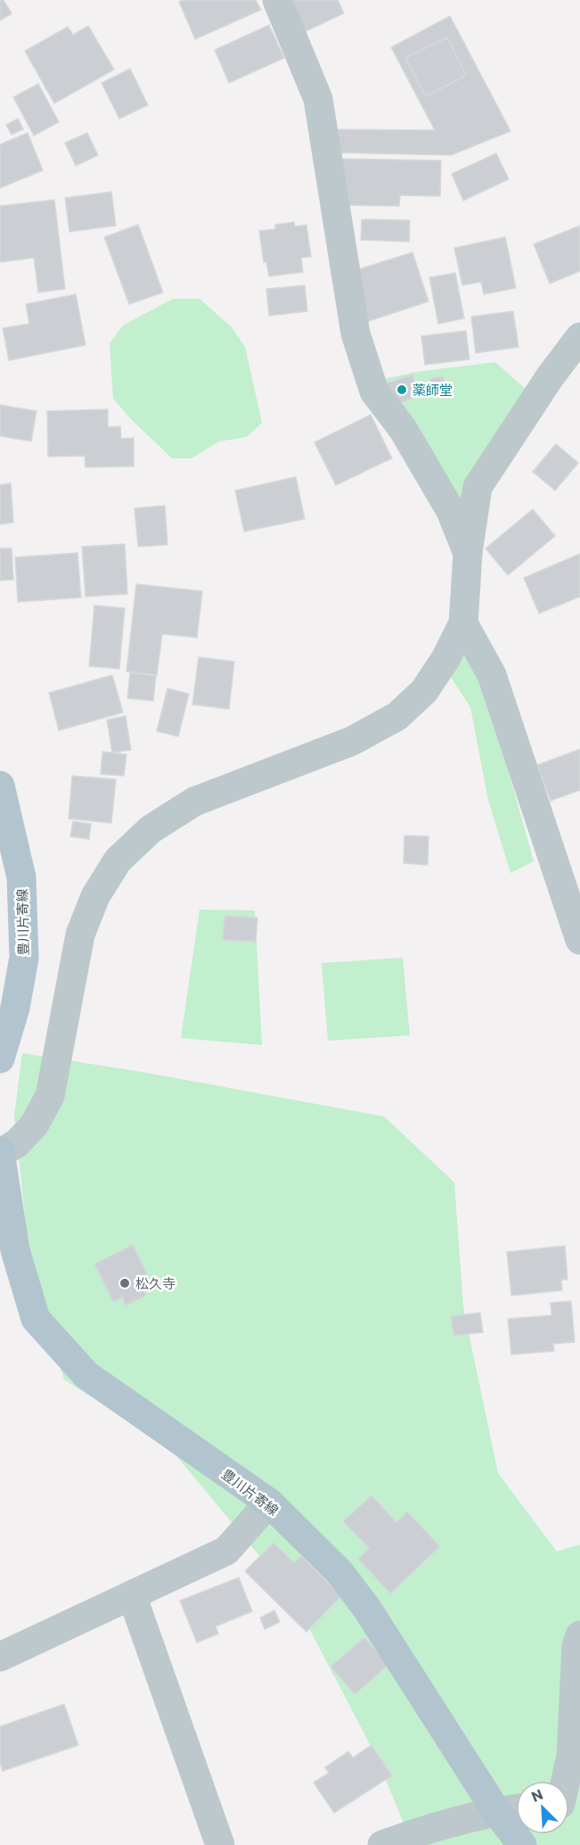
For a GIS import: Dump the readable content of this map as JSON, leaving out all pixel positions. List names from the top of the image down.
{
  "streets": {
    "main road": ["豊川片寄線"]
  },
  "places": ["薬師堂", "松久寺"],
  "north": "top left"
}
